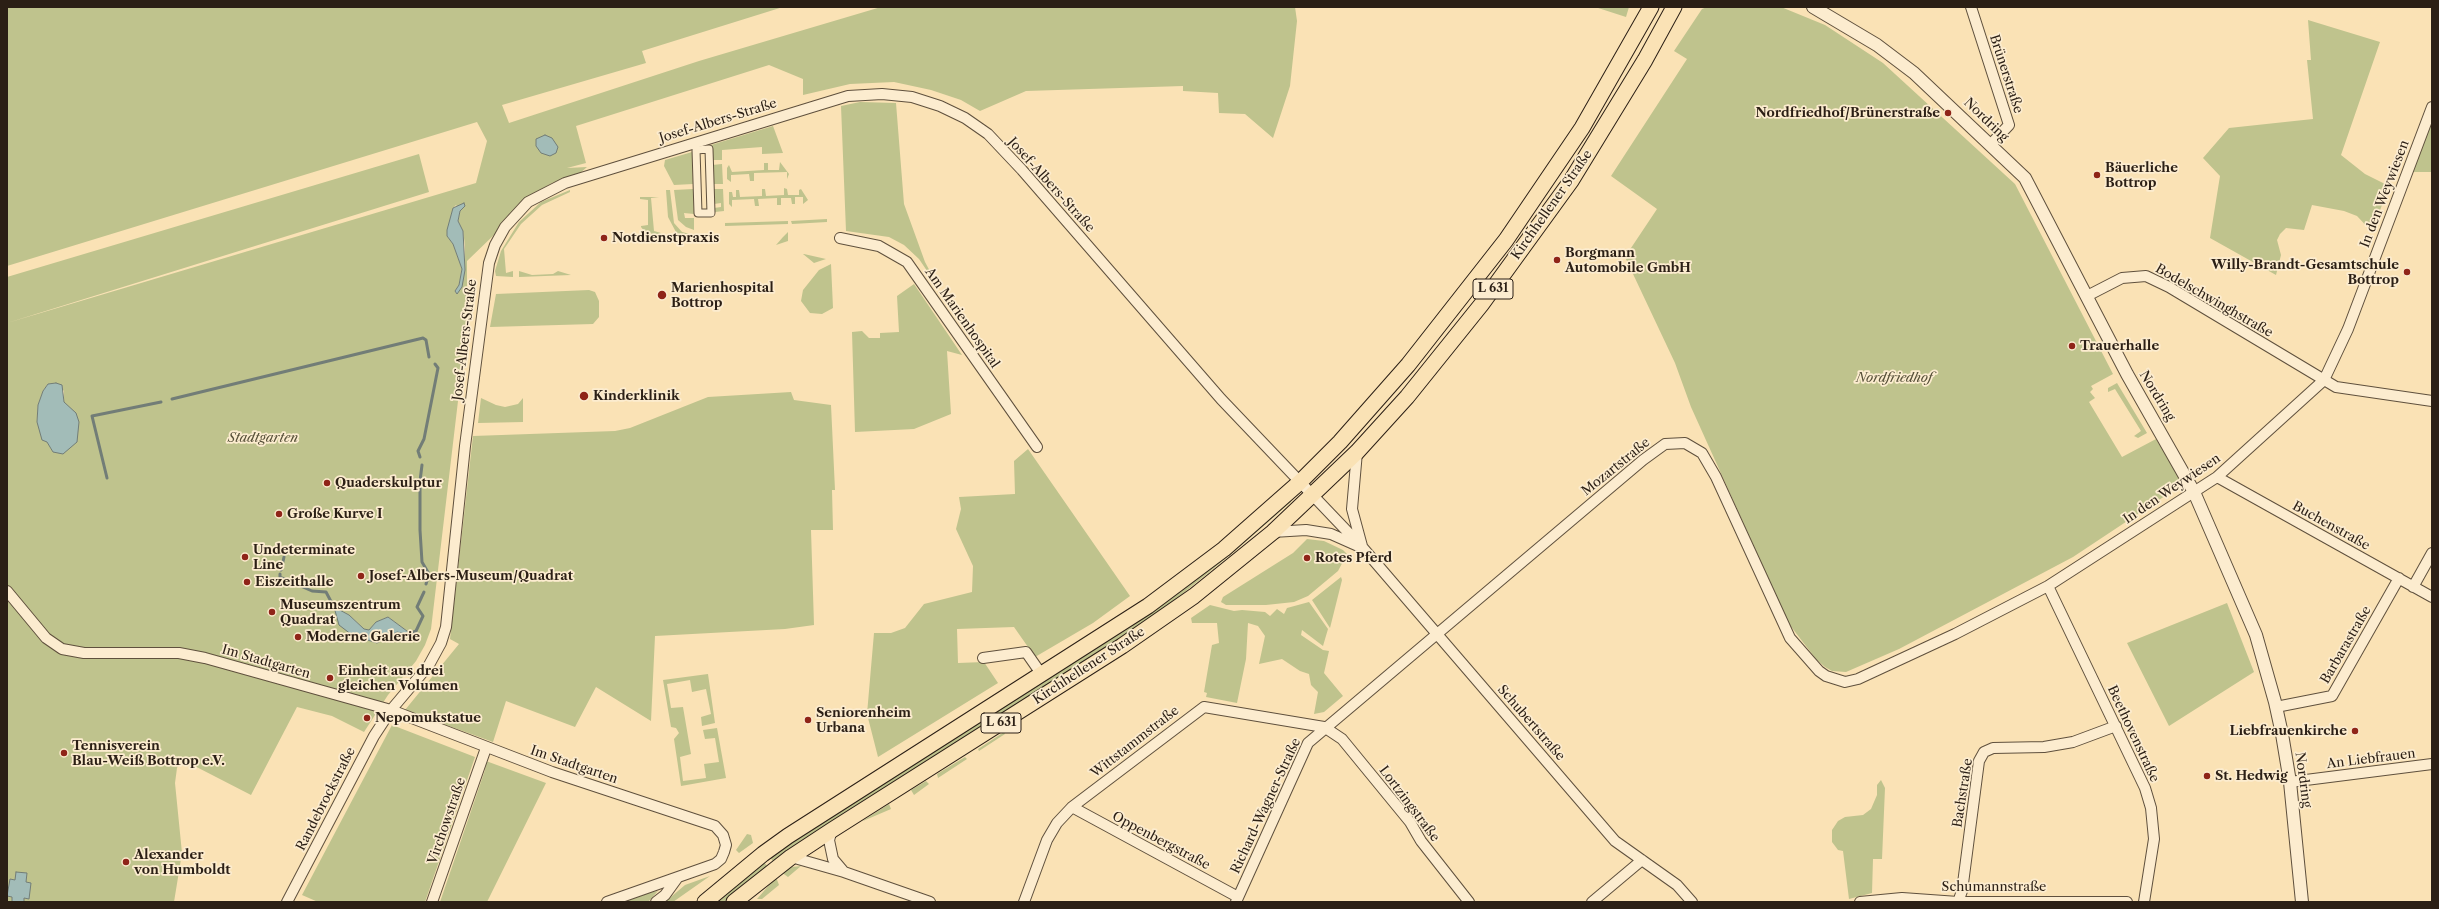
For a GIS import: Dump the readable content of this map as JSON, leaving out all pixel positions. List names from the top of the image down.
{
  "streets": {
    "main road": ["Kirchhellener Straße", "L 631"],
    "street": [
      "Brünerstraße",
      "Nordring",
      "Josef-Albers-Straße",
      "In den Weywiesen",
      "Bodelschwinghstraße",
      "Am Marienhospital",
      "Mozartstraße",
      "Buchenstraße",
      "Barbarastraße",
      "Im Stadtgarten",
      "Schubertstraße",
      "Beethovenstraße",
      "Wittstammstraße",
      "An Liebfrauen",
      "Bachstraße",
      "Randebrockstraße",
      "Lortzingstraße",
      "Richard-Wagner-Straße",
      "Virchowstraße",
      "Oppenbergstraße",
      "Schumannstraße"
    ]
  },
  "crossings": [
    ["Brünerstraße", "Nordring"],
    ["Nordring", "In den Weywiesen"],
    ["Nordring", "Bodelschwinghstraße"],
    ["Nordring", "Barbarastraße"],
    ["Nordring", "An Liebfrauen"],
    ["Josef-Albers-Straße", "Kirchhellener Straße"],
    ["Josef-Albers-Straße", "Im Stadtgarten"],
    ["Josef-Albers-Straße", "Randebrockstraße"],
    ["In den Weywiesen", "Bodelschwinghstraße"],
    ["In den Weywiesen", "Mozartstraße"],
    ["In den Weywiesen", "Buchenstraße"],
    ["In den Weywiesen", "Beethovenstraße"],
    ["Kirchhellener Straße", "L 631"],
    ["Kirchhellener Straße", "Schubertstraße"],
    ["Mozartstraße", "Schubertstraße"],
    ["Mozartstraße", "Richard-Wagner-Straße"],
    ["Buchenstraße", "Barbarastraße"],
    ["Im Stadtgarten", "Randebrockstraße"],
    ["Im Stadtgarten", "Virchowstraße"],
    ["Schubertstraße", "Richard-Wagner-Straße"],
    ["Beethovenstraße", "Bachstraße"],
    ["Wittstammstraße", "Lortzingstraße"],
    ["Wittstammstraße", "Richard-Wagner-Straße"],
    ["Wittstammstraße", "Oppenbergstraße"],
    ["Bachstraße", "Schumannstraße"],
    ["Lortzingstraße", "Richard-Wagner-Straße"],
    ["Richard-Wagner-Straße", "Oppenbergstraße"]
  ],
  "parks": ["Nordfriedhof", "Stadtgarten"],
  "places": [
    "Nordfriedhof/Brünerstraße",
    "Bäuerliche Bottrop",
    "Notdienstpraxis",
    "Borgmann Automobile GmbH",
    "Willy-Brandt-Gesamtschule Bottrop",
    "Marienhospital Bottrop",
    "Trauerhalle",
    "Kinderklinik",
    "Quaderskulptur",
    "Große Kurve I",
    "Undeterminate Line",
    "Rotes Pferd",
    "Josef-Albers-Museum/Quadrat",
    "Eiszeithalle",
    "Museumszentrum Quadrat",
    "Moderne Galerie",
    "Einheit aus drei gleichen Volumen",
    "Nepomukstatue",
    "Seniorenheim Urbana",
    "Liebfrauenkirche",
    "Tennisverein Blau-Weiß Bottrop e.V.",
    "St. Hedwig",
    "Alexander von Humboldt"
  ]
}
